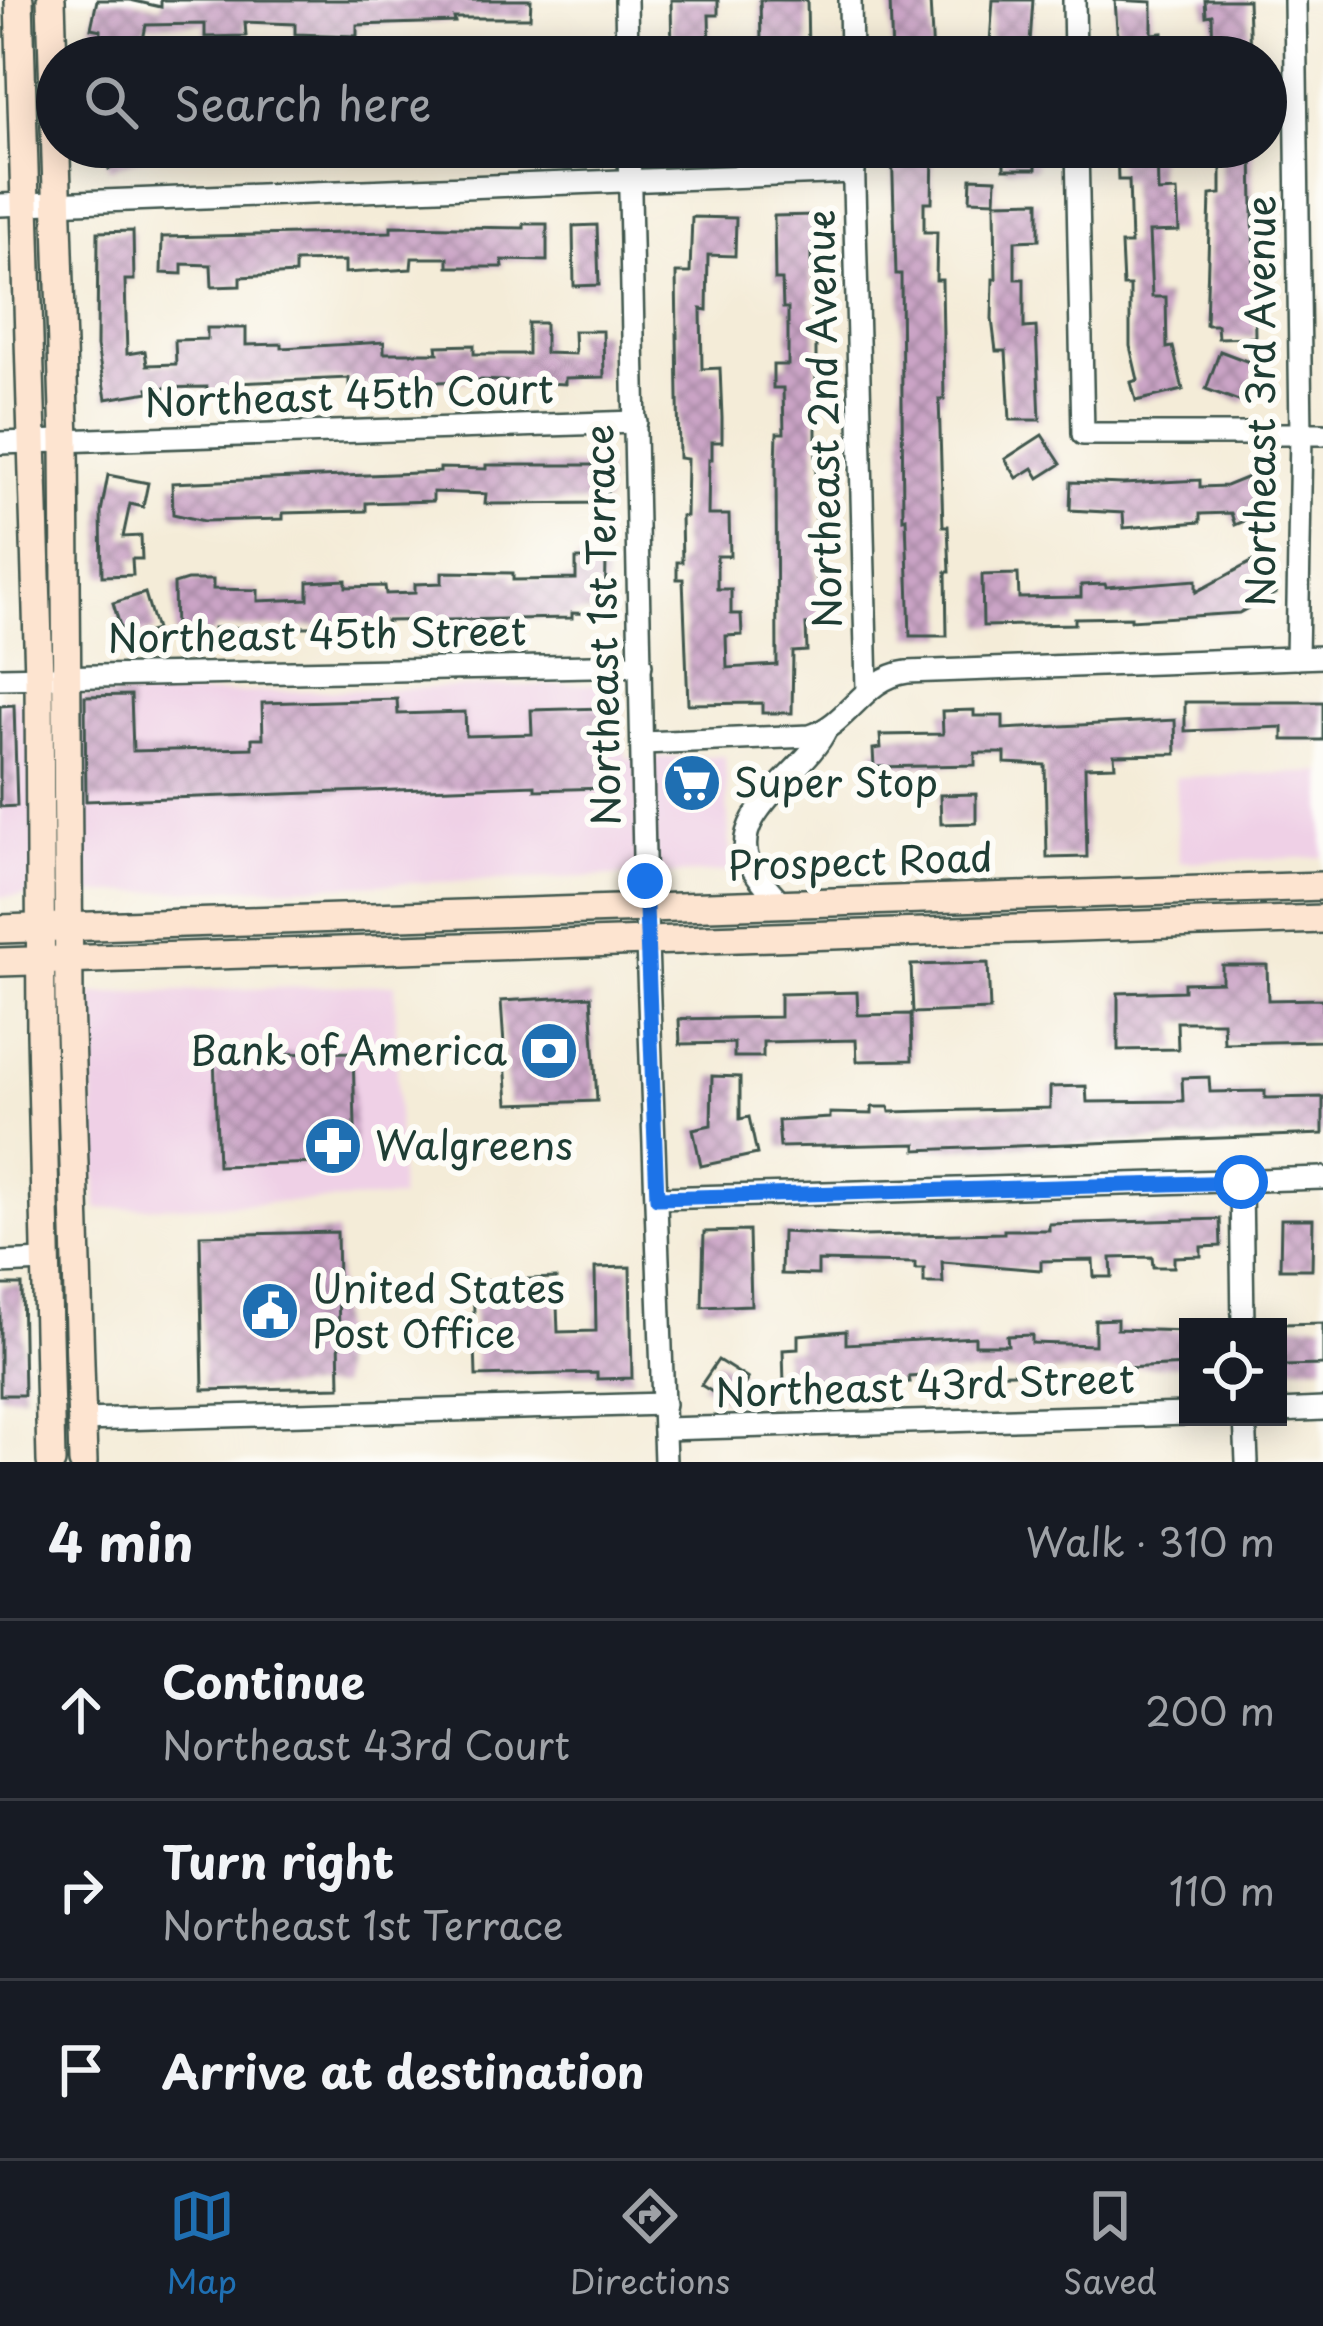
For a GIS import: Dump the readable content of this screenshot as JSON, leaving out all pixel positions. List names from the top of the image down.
{
  "streets": {
    "main road": ["Prospect Road"],
    "street": [
      "Northeast 45th Court",
      "Northeast 3rd Avenue",
      "Northeast 2nd Avenue",
      "Northeast 1st Terrace",
      "Northeast 45th Street",
      "Northeast 43rd Street"
    ]
  },
  "crossings": [
    ["Northeast 45th Court", "Northeast 1st Terrace"],
    ["Northeast 1st Terrace", "Northeast 45th Street"],
    ["Northeast 1st Terrace", "Prospect Road"],
    ["Northeast 1st Terrace", "Northeast 43rd Street"]
  ],
  "places": {
    "supermarket": ["Super Stop"],
    "bank": ["Bank of America"],
    "pharmacy": ["Walgreens"],
    "public building": ["United States Post Office"]
  },
  "page": {
    "search": "Search here",
    "heading": ["4 min", "Walk · 310 m"],
    "list": [
      ["Continue", "Northeast 43rd Court", "200 m"],
      ["Turn right", "Northeast 1st Terrace", "110 m"],
      "Arrive at destination"
    ],
    "nav": ["Map", "Directions", "Saved"]
  }
}
